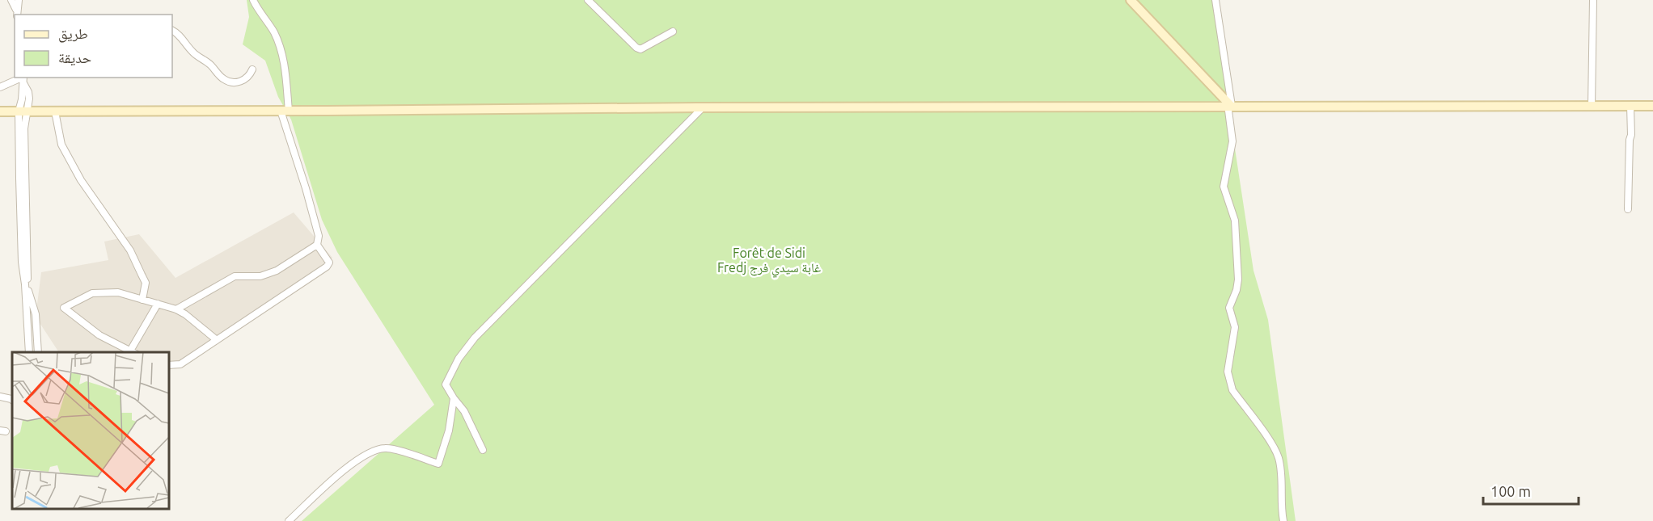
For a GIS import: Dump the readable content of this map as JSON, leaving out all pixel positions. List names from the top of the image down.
{
  "parks": ["Forêt de Sidi Fredj غابة سيدي فرج"],
  "legend": ["طريق", "حديقة"],
  "scale_bar": "100 m"
}
